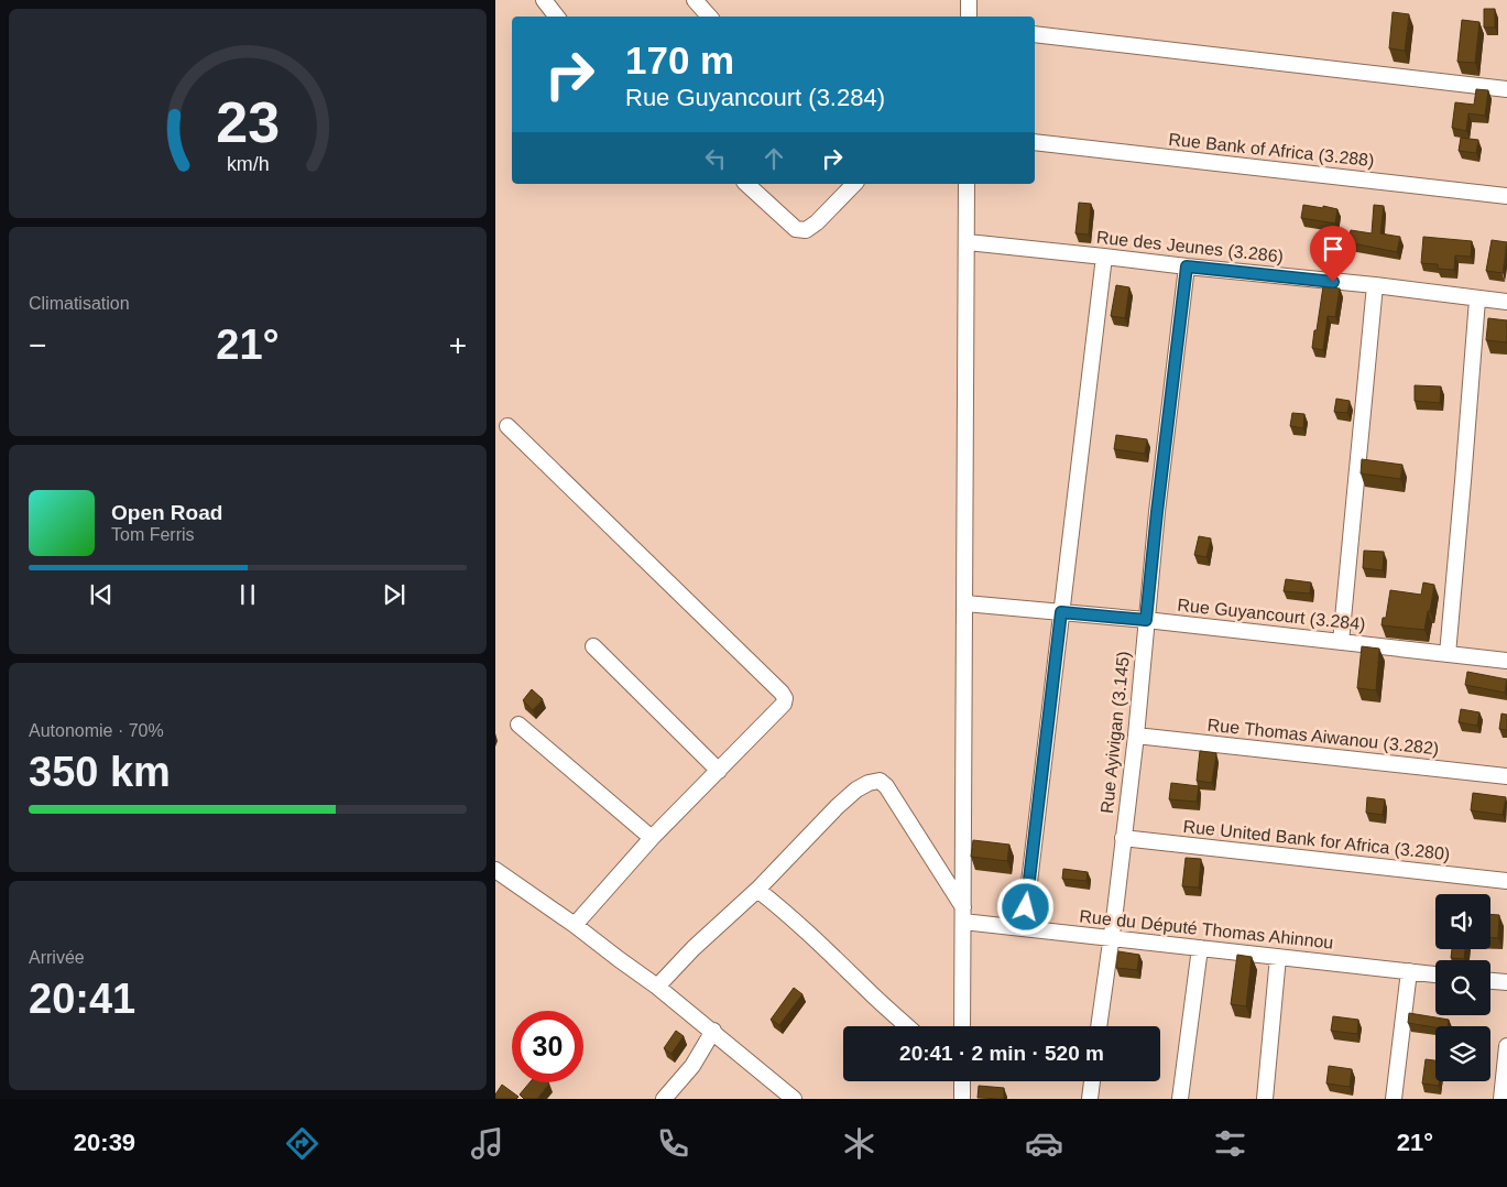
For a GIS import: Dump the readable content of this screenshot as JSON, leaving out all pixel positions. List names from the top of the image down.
{
  "streets": {
    "street": [
      "Rue Bank of Africa (3.288)",
      "Rue des Jeunes (3.286)",
      "Rue Guyancourt (3.284)",
      "Rue Ayivigan (3.145)",
      "Rue Thomas Aiwanou (3.282)",
      "Rue United Bank for Africa (3.280)",
      "Rue du Député Thomas Ahinnou"
    ]
  },
  "crossings": [
    ["Rue des Jeunes (3.286)", "Rue Ayivigan (3.145)"],
    ["Rue Guyancourt (3.284)", "Rue Ayivigan (3.145)"],
    ["Rue Ayivigan (3.145)", "Rue Thomas Aiwanou (3.282)"],
    ["Rue Ayivigan (3.145)", "Rue United Bank for Africa (3.280)"],
    ["Rue Ayivigan (3.145)", "Rue du Député Thomas Ahinnou"]
  ],
  "page": {
    "turn": ["170 m", "Rue Guyancourt (3.284)"],
    "tile": [
      "Climatisation",
      ["Autonomie · 70%", "350 km"],
      ["Arrivée", "20:41"]
    ],
    "heat": ["−", "21°", "+"],
    "song": ["Open Road", "Tom Ferris"],
    "limit": "30",
    "trip": "20:41 · 2 min · 520 m",
    "tabs": ["20:39", "21°"],
    "gauge": ["23", "km/h"]
  }
}
